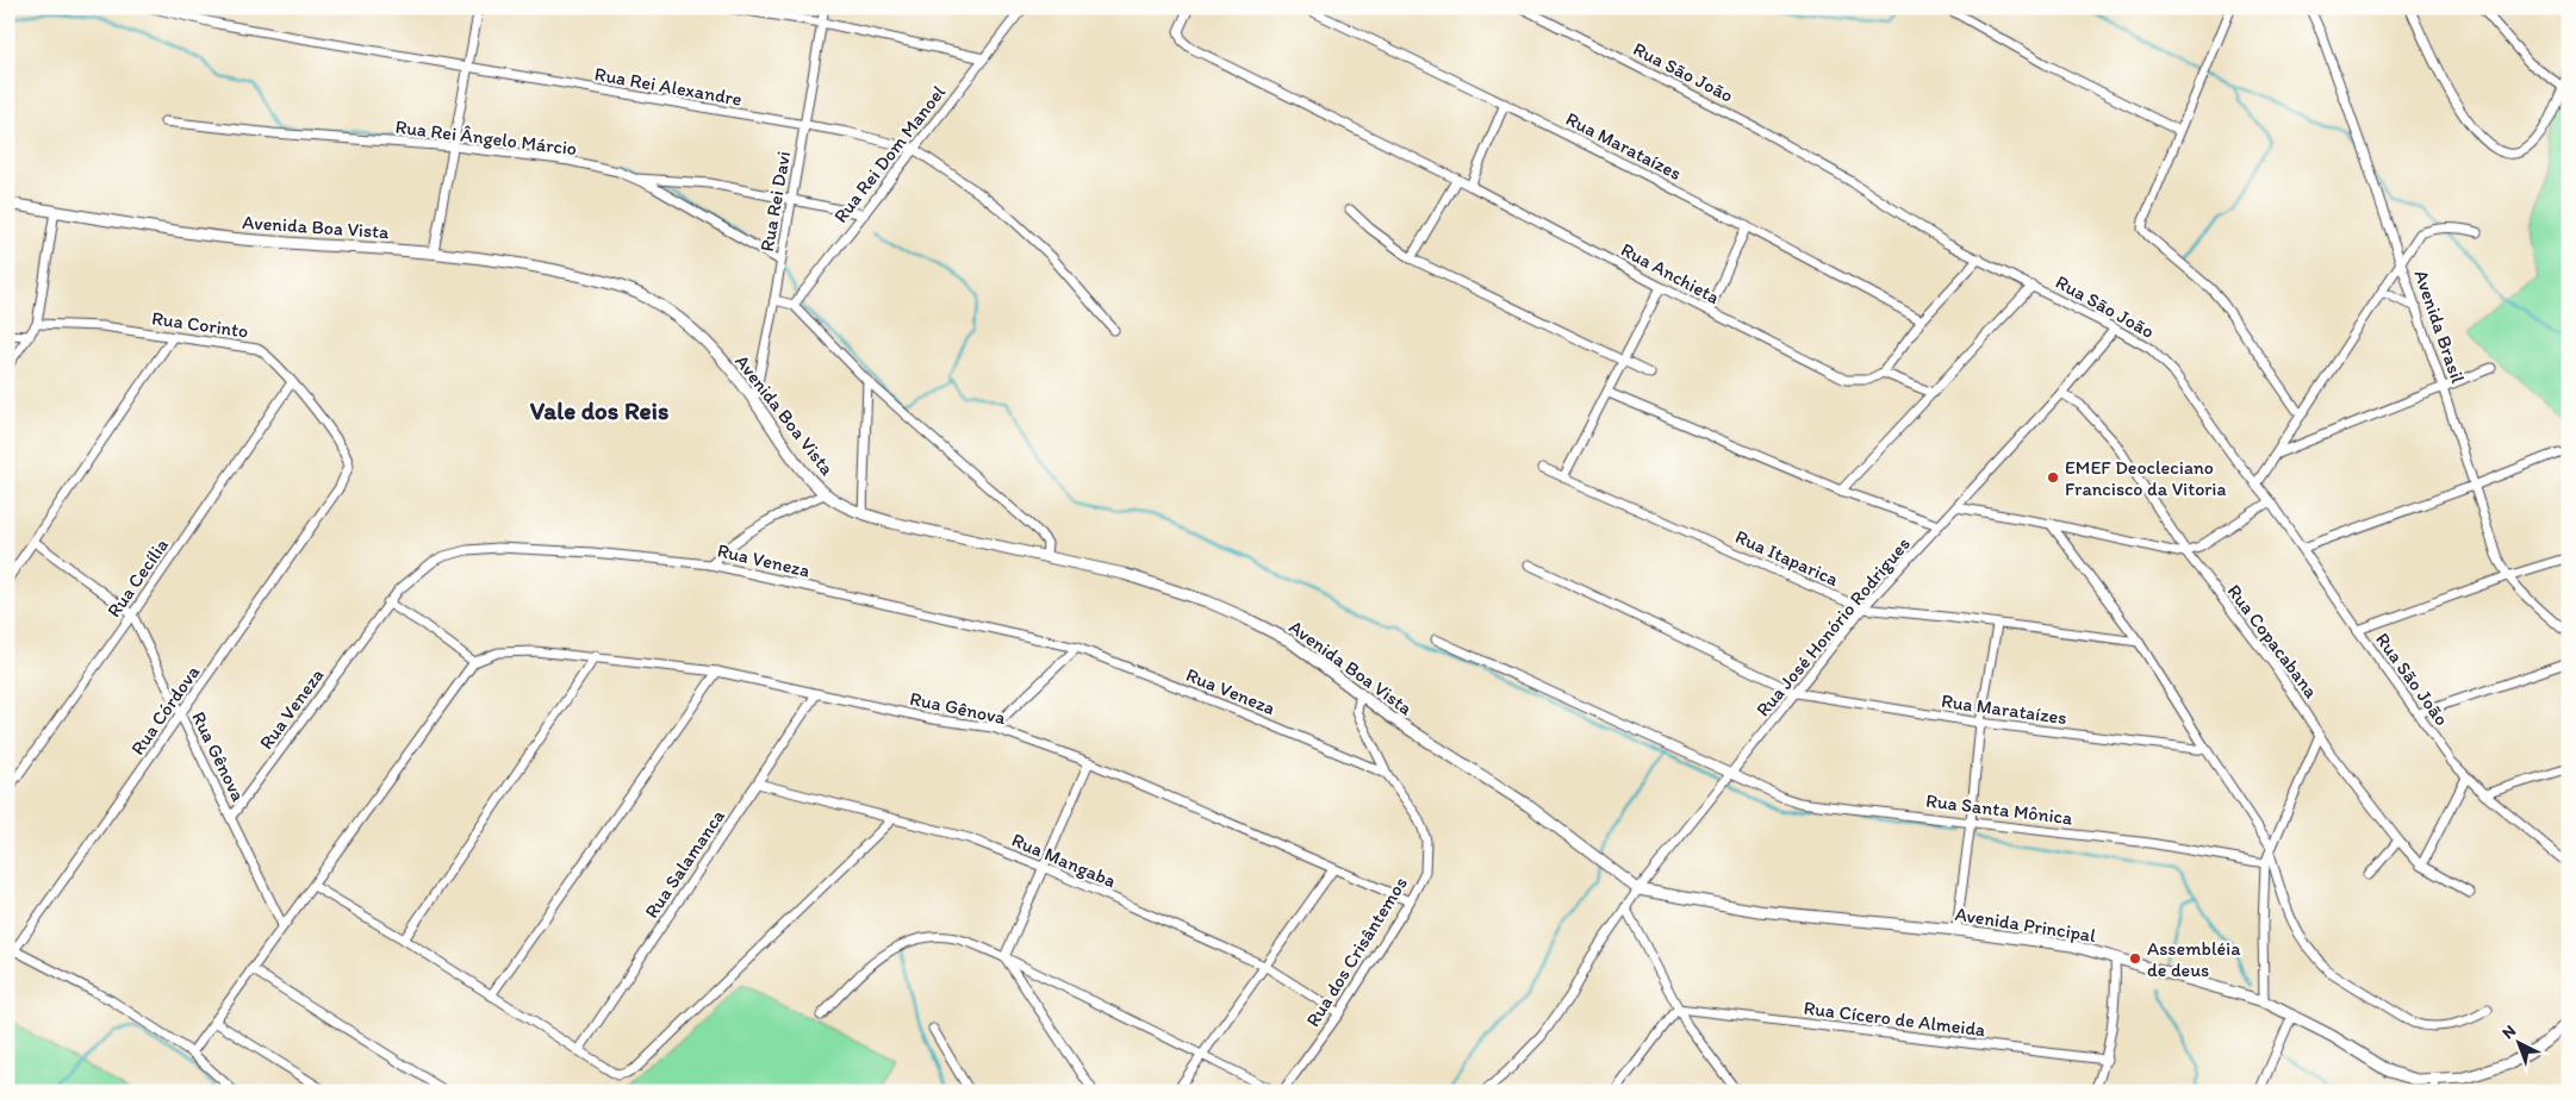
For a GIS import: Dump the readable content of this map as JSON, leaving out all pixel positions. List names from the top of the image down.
{
  "streets": {
    "street": [
      "Rua São João",
      "Rua Rei Alexandre",
      "Rua Rei Ângelo Márcio",
      "Rua Marataízes",
      "Rua Rei Dom Manoel",
      "Rua Rei Davi",
      "Avenida Boa Vista",
      "Rua Anchieta",
      "Rua Corinto",
      "Avenida Brasil",
      "Rua Itaparica",
      "Rua Veneza",
      "Rua Cecília",
      "Rua José Honório Rodrigues",
      "Rua Copacabana",
      "Rua Gênova",
      "Rua Córdova",
      "Rua Santa Mônica",
      "Rua Mangaba",
      "Rua Salamanca",
      "Avenida Principal",
      "Rua dos Crisântemos",
      "Rua Cícero de Almeida"
    ]
  },
  "crossings": [
    ["Rua São João", "Rua José Honório Rodrigues"],
    ["Rua Rei Alexandre", "Rua Rei Dom Manoel"],
    ["Rua Rei Alexandre", "Rua Rei Davi"],
    ["Rua Rei Ângelo Márcio", "Rua Rei Davi"],
    ["Rua Marataízes", "Rua José Honório Rodrigues"],
    ["Rua Rei Davi", "Avenida Boa Vista"],
    ["Avenida Boa Vista", "Rua José Honório Rodrigues"],
    ["Avenida Boa Vista", "Avenida Principal"],
    ["Avenida Boa Vista", "Rua dos Crisântemos"],
    ["Rua Corinto", "Rua Cecília"],
    ["Rua Corinto", "Rua Córdova"],
    ["Rua Itaparica", "Rua José Honório Rodrigues"],
    ["Rua Veneza", "Rua Gênova"],
    ["Rua Veneza", "Rua dos Crisântemos"],
    ["Rua Cecília", "Rua Gênova"],
    ["Rua José Honório Rodrigues", "Rua Copacabana"],
    ["Rua José Honório Rodrigues", "Rua Santa Mônica"],
    ["Rua José Honório Rodrigues", "Avenida Principal"],
    ["Rua Gênova", "Rua Córdova"],
    ["Rua Gênova", "Rua Salamanca"],
    ["Rua Gênova", "Rua dos Crisântemos"],
    ["Rua Mangaba", "Rua Salamanca"],
    ["Rua Mangaba", "Rua dos Crisântemos"]
  ],
  "districts": ["Vale dos Reis"],
  "places": ["EMEF Deocleciano Francisco da Vitoria", "Assembléia de deus"],
  "north": "top left"
}
